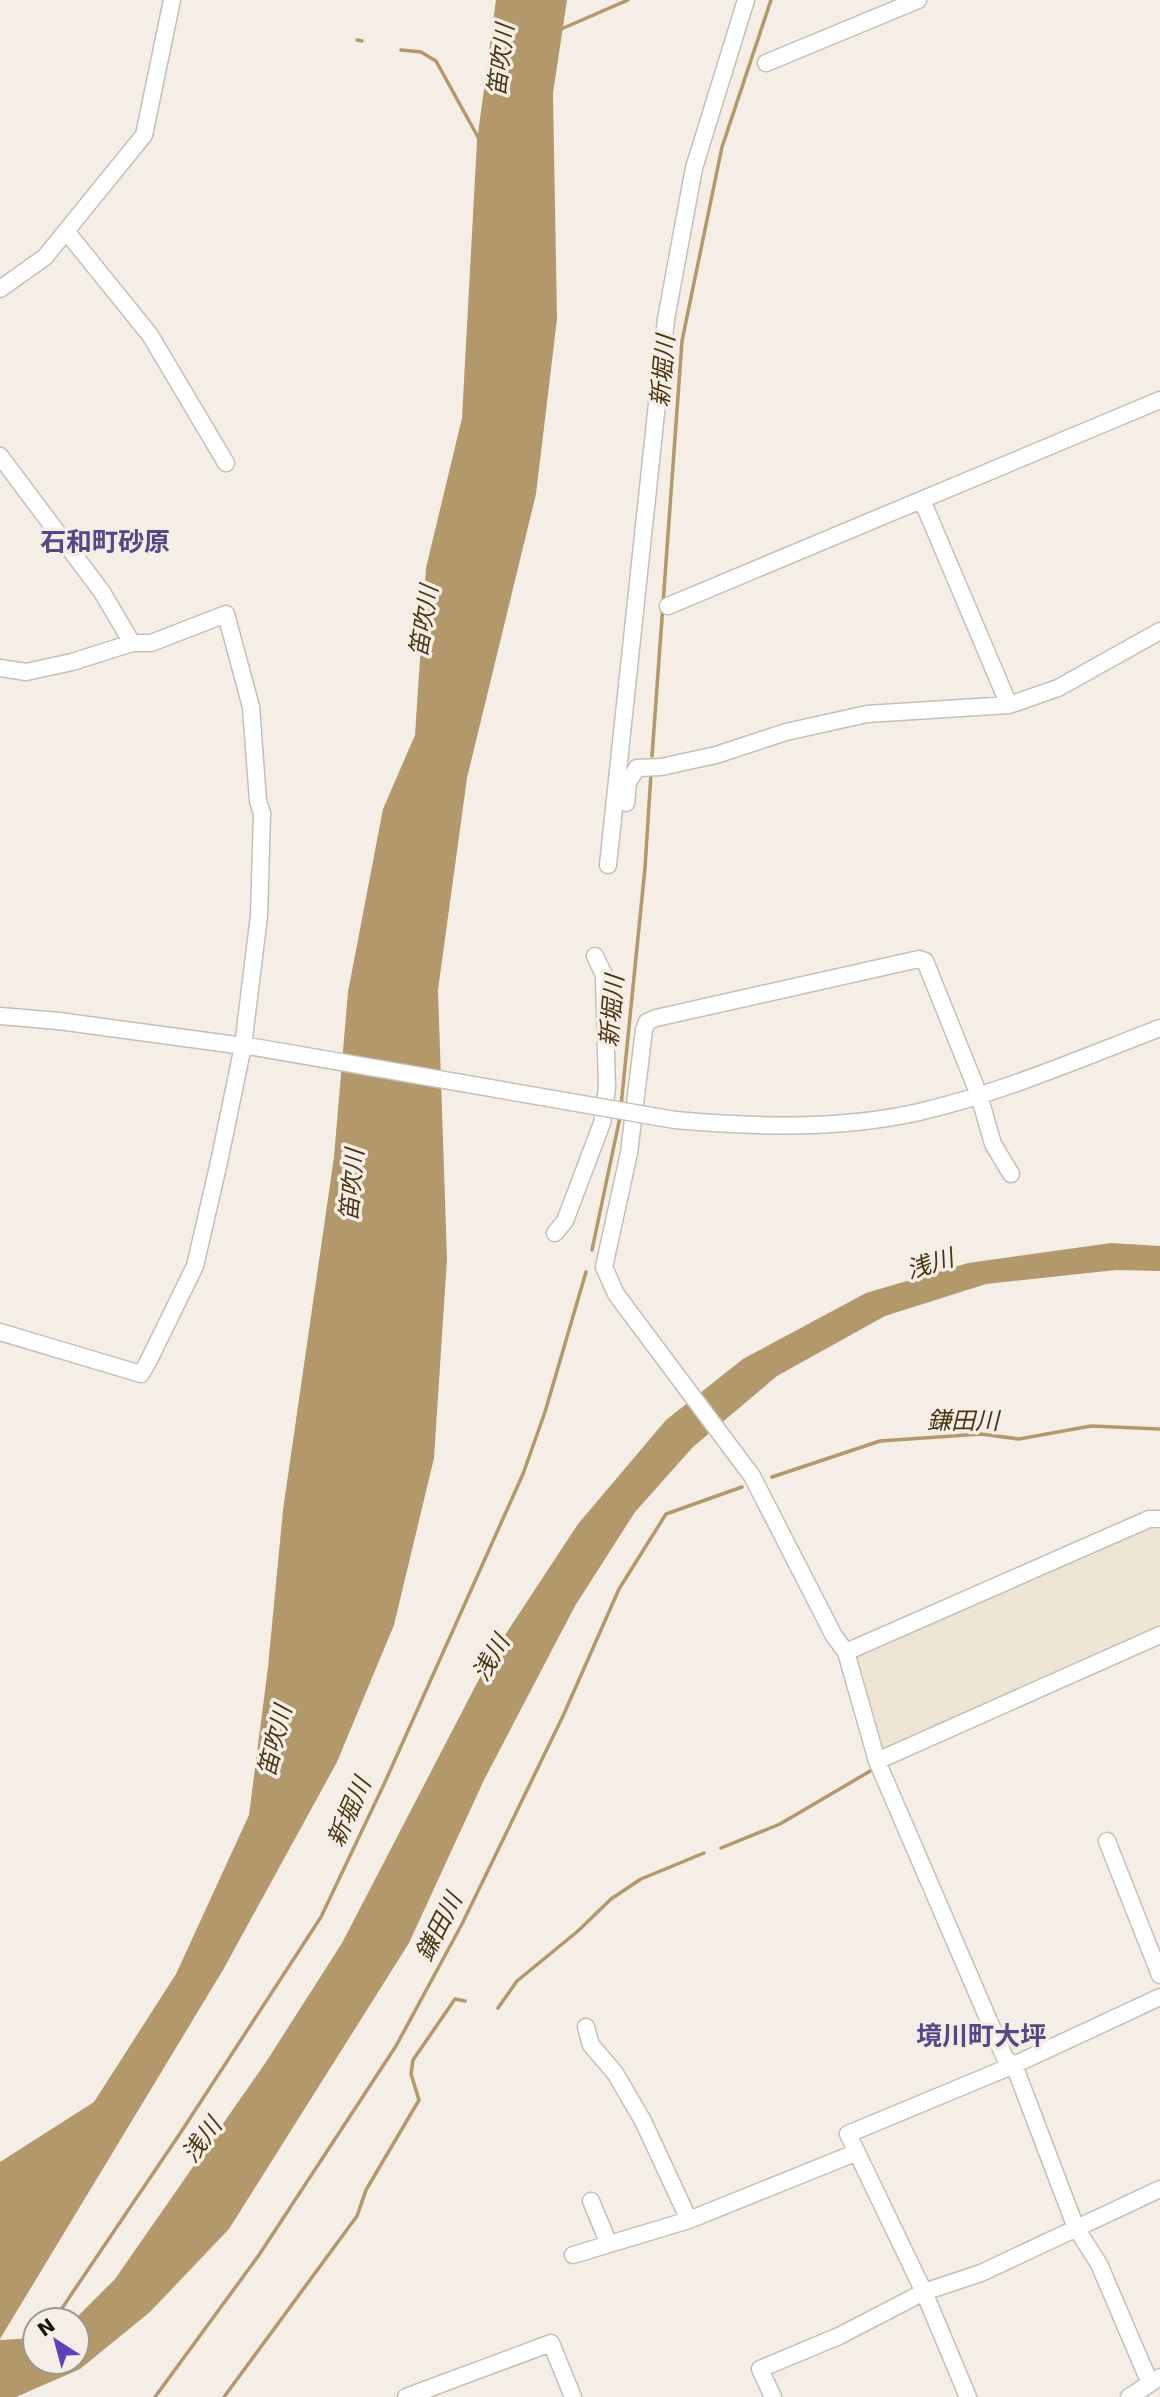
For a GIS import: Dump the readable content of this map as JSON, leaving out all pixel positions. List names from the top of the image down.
{
  "districts": ["石和町砂原", "境川町大坪"],
  "water": [
    "笛吹川",
    "新堀川",
    "浅川",
    "鎌田川"
  ],
  "north": "top left"
}
